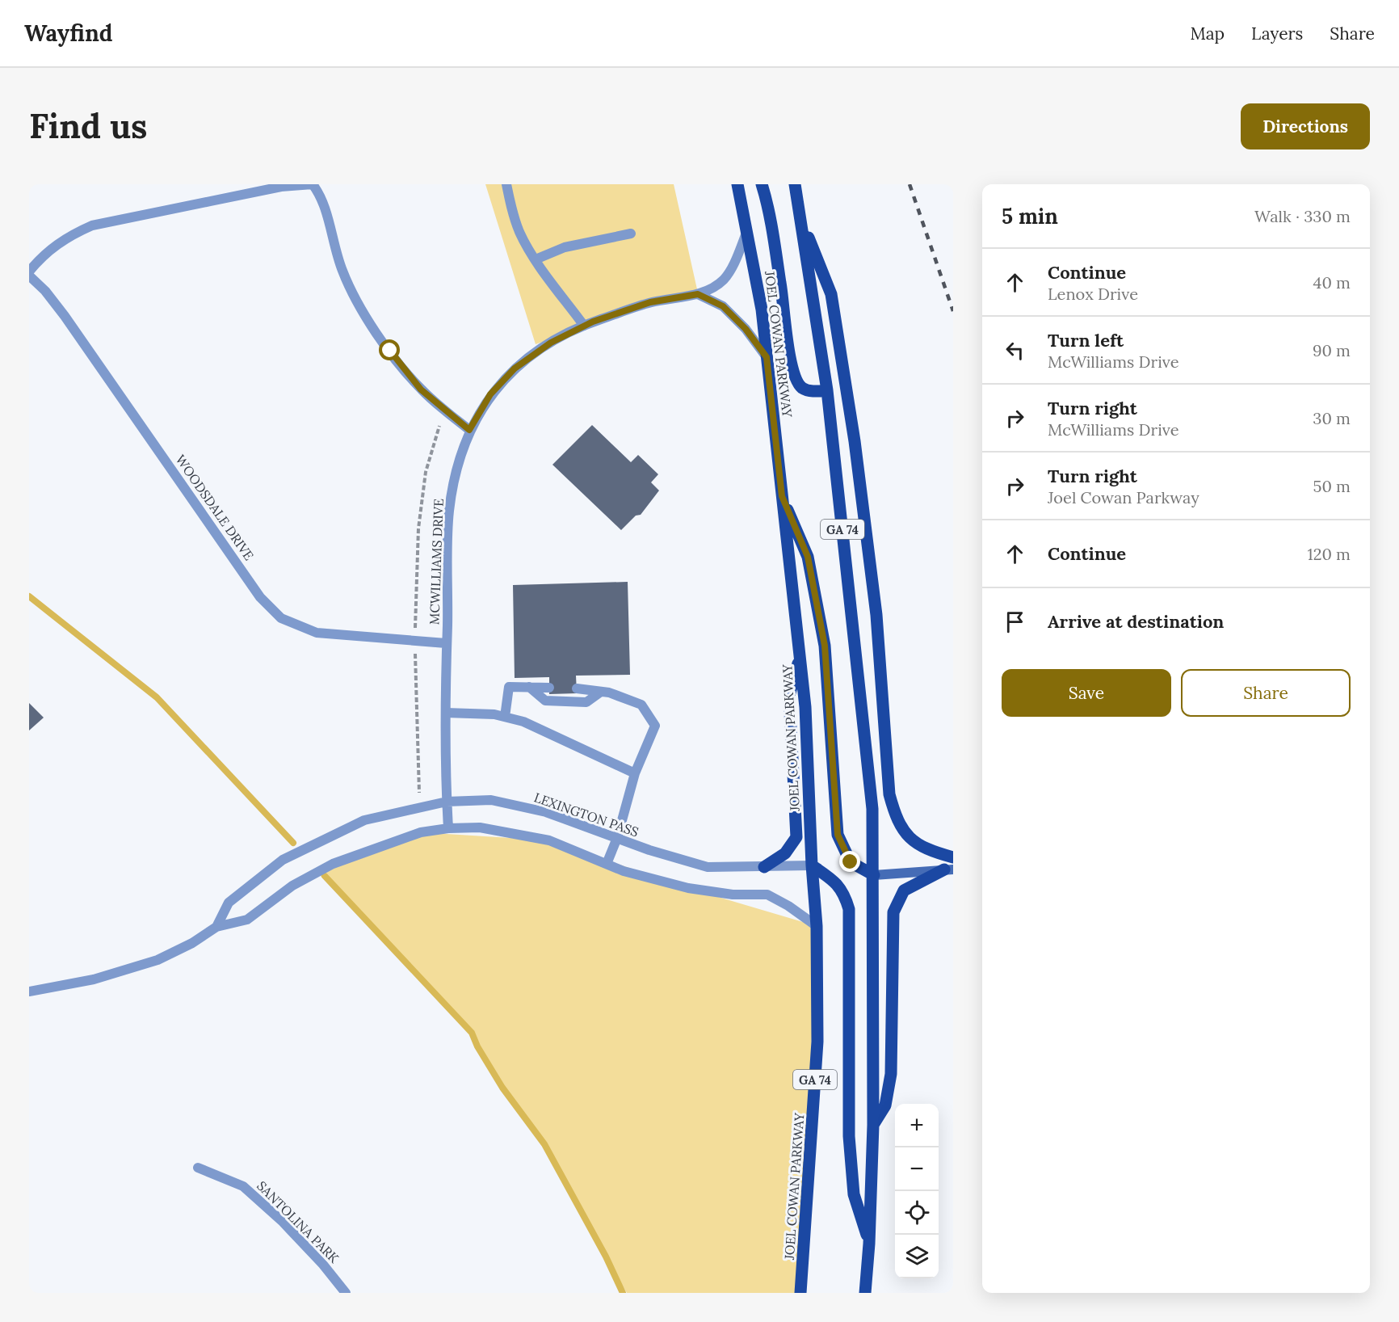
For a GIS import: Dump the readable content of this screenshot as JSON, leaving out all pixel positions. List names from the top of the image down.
{
  "streets": {
    "main road": ["JOEL COWAN PARKWAY", "GA 74"],
    "street": [
      "WOODSDALE DRIVE",
      "MCWILLIAMS DRIVE",
      "LEXINGTON PASS",
      "SANTOLINA PARK"
    ]
  },
  "crossings": [
    ["JOEL COWAN PARKWAY", "MCWILLIAMS DRIVE"],
    ["JOEL COWAN PARKWAY", "LEXINGTON PASS"],
    ["WOODSDALE DRIVE", "MCWILLIAMS DRIVE"],
    ["MCWILLIAMS DRIVE", "LEXINGTON PASS"]
  ],
  "page": {
    "header": "Wayfind",
    "nav": ["Map", "Layers", "Share"],
    "buttons": [
      "Directions",
      ["Save", "Share"]
    ],
    "title": "Find us",
    "heading": ["5 min", "Walk · 330 m"],
    "list": [
      ["Continue", "Lenox Drive", "40 m"],
      ["Turn left", "McWilliams Drive", "90 m"],
      ["Turn right", "McWilliams Drive", "30 m"],
      ["Turn right", "Joel Cowan Parkway", "50 m"],
      ["Continue", "120 m"],
      "Arrive at destination"
    ],
    "map_buttons": ["+", "−"]
  }
}
